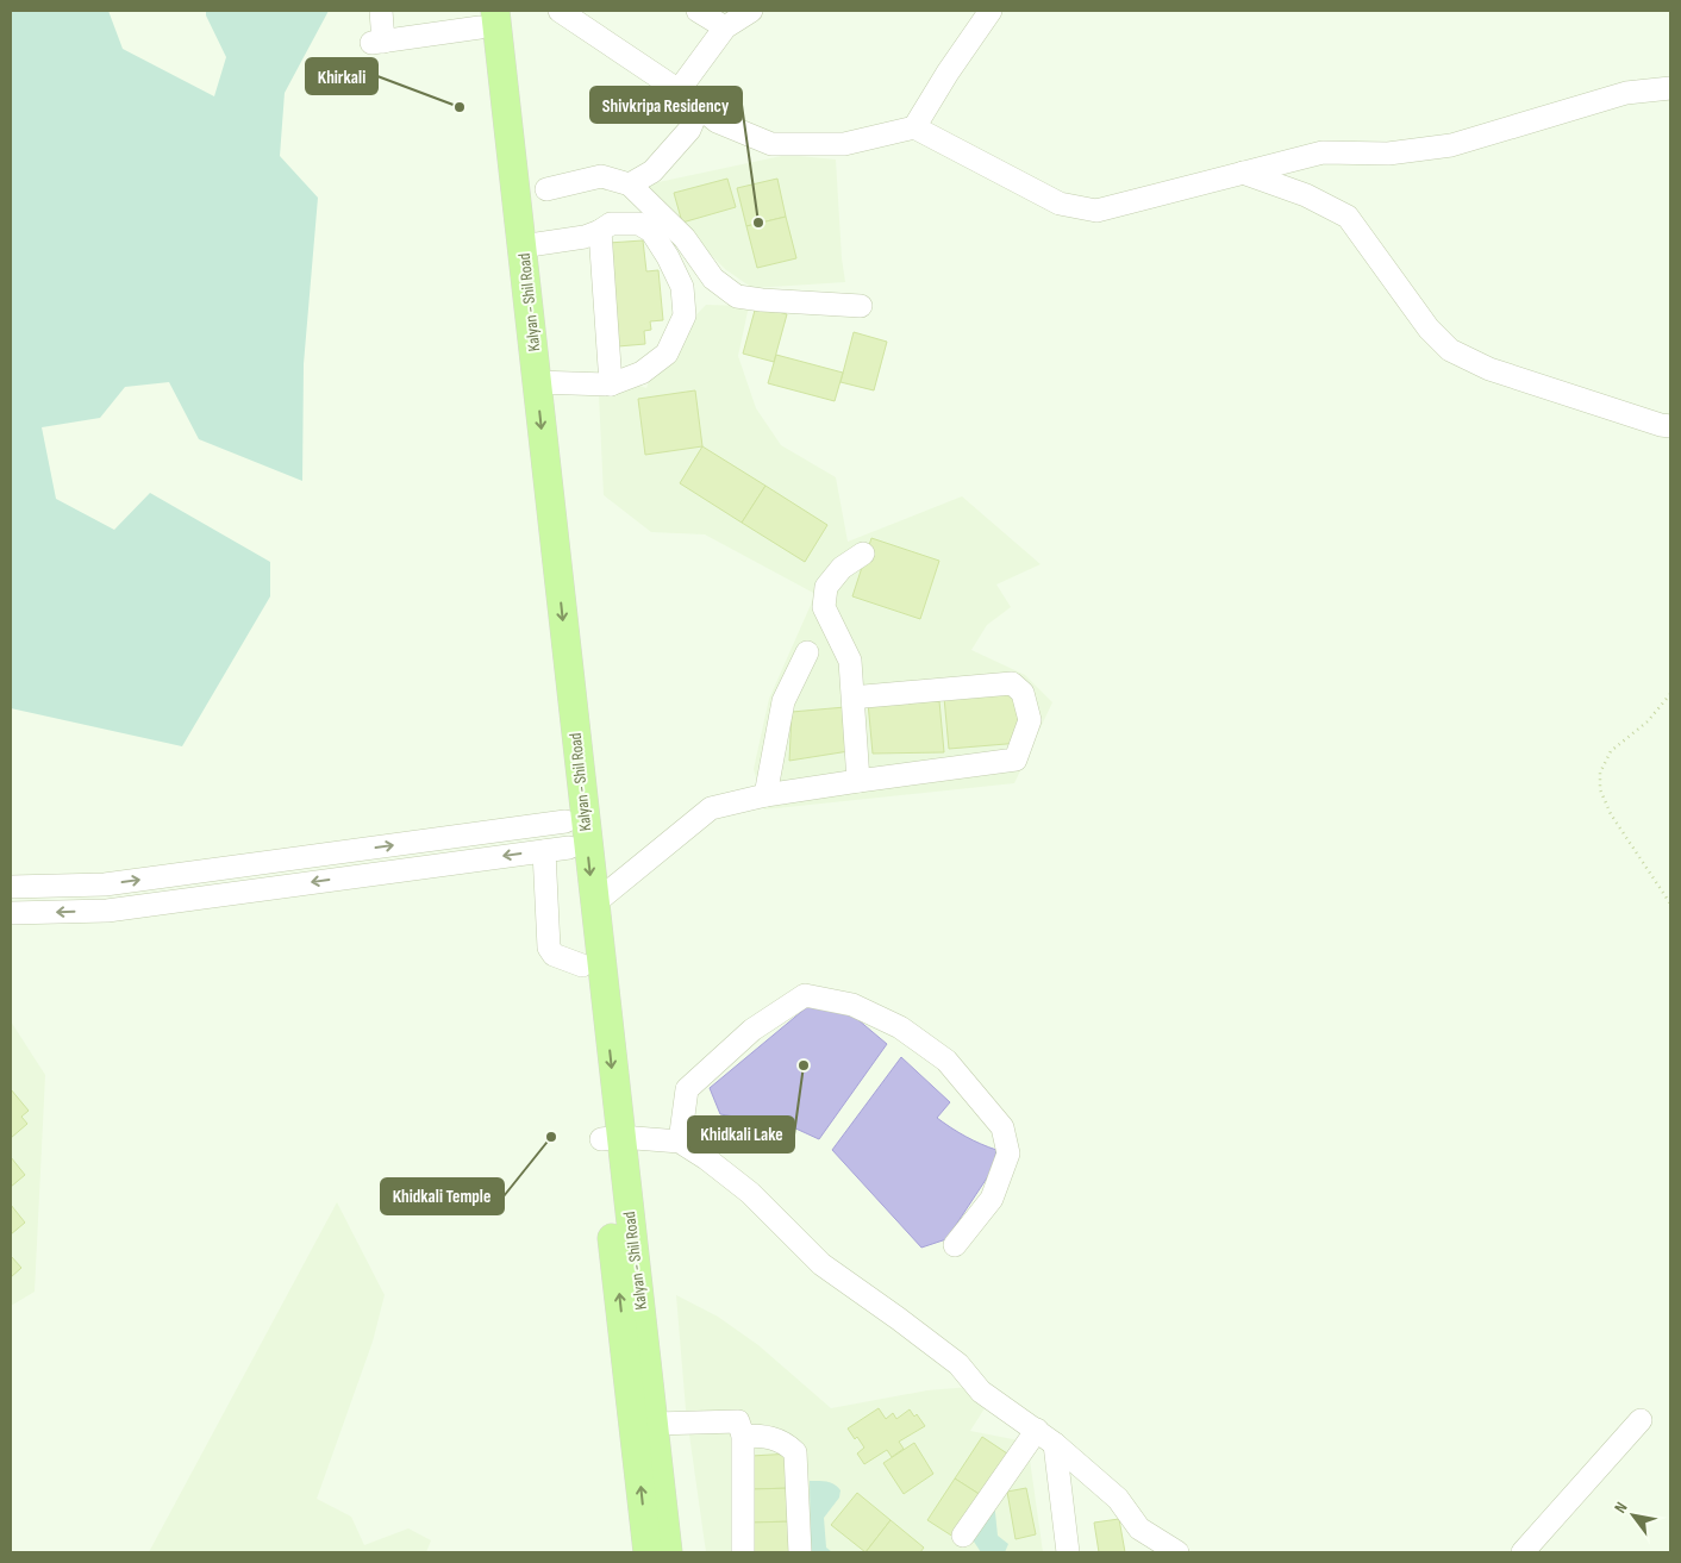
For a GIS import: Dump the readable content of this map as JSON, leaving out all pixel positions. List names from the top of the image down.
{
  "streets": {
    "main road": ["Kalyan - Shil Road"]
  },
  "places": [
    "Khirkali",
    "Shivkripa Residency",
    "Khidkali Lake",
    "Khidkali Temple"
  ],
  "north": "top left"
}
